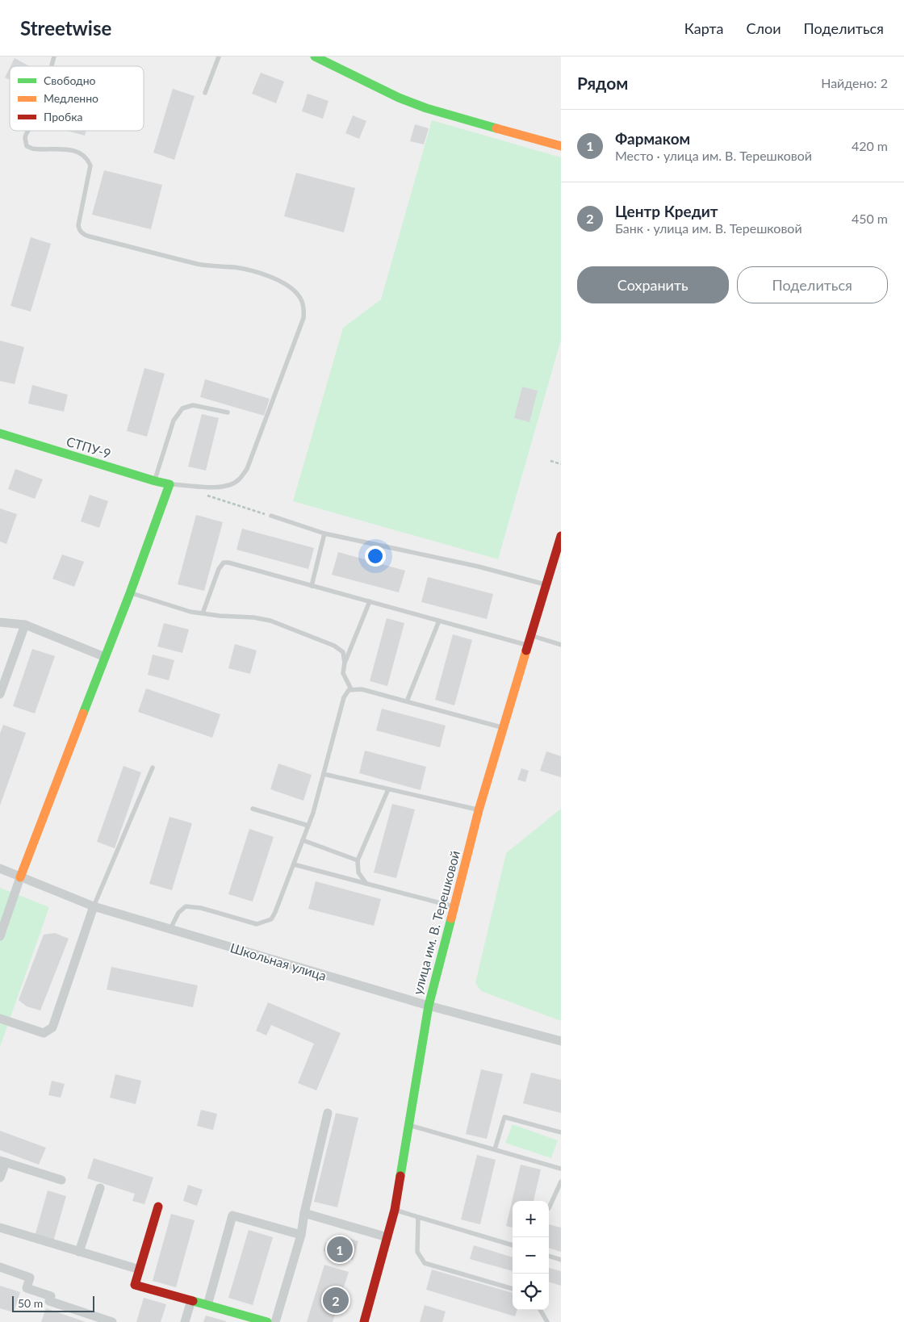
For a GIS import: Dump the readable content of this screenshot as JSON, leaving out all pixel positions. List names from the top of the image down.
{
  "streets": {
    "street": ["СТПУ-9", "улица им. В. Терешковой", "Школьная улица"]
  },
  "crossings": [
    ["улица им. В. Терешковой", "Школьная улица"]
  ],
  "legend": ["Свободно", "Медленно", "Пробка"],
  "scale_bar": "50 m",
  "page": {
    "header": "Streetwise",
    "nav": ["Карта", "Слои", "Поделиться"],
    "heading": ["Рядом", "Найдено: 2"],
    "list": [
      {
        "mark": "1",
        "name": "Фармаком",
        "note": "Место · улица им. В. Терешковой",
        "value": "420 m"
      },
      {
        "mark": "2",
        "name": "Центр Кредит",
        "note": "Банк · улица им. В. Терешковой",
        "value": "450 m"
      }
    ],
    "buttons": ["Сохранить", "Поделиться"],
    "map_buttons": ["+", "−"],
    "pins": ["1", "2"],
    "scale": "50 m"
  }
}
